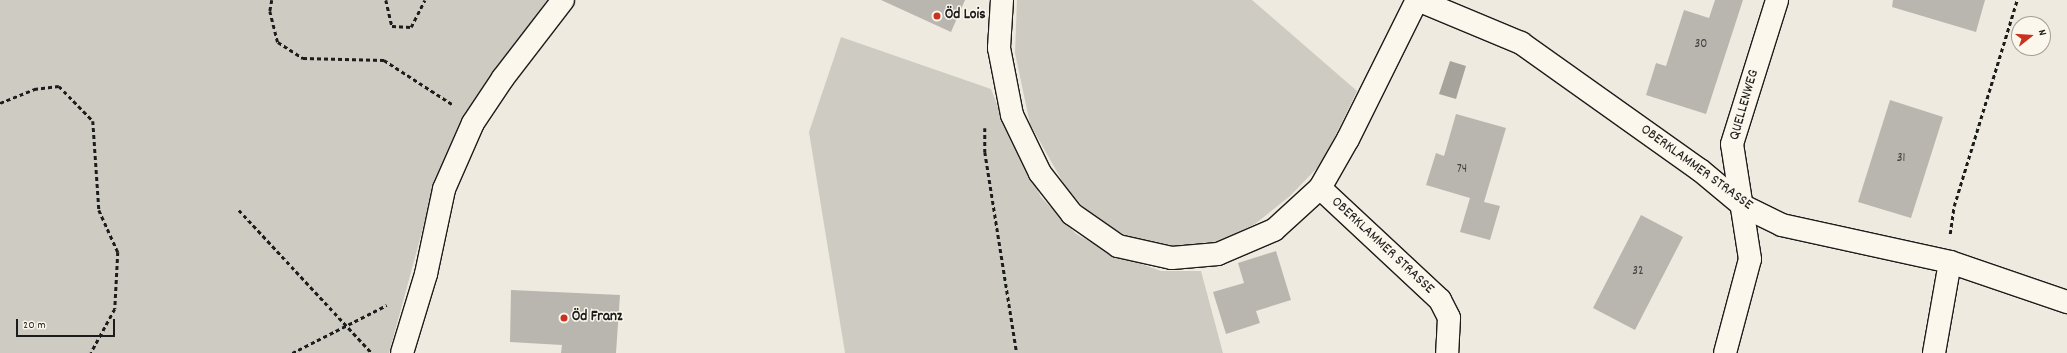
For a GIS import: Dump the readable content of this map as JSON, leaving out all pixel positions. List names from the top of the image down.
{
  "streets": {
    "street": ["QUELLENWEG", "OBERKLAMMER STRASSE"]
  },
  "crossings": [
    ["QUELLENWEG", "OBERKLAMMER STRASSE"]
  ],
  "places": ["Öd Lois", "Öd Franz"],
  "house_numbers": [
    "30",
    "31",
    "74",
    "32"
  ],
  "scale_bar": "20 m",
  "north": "right"
}
